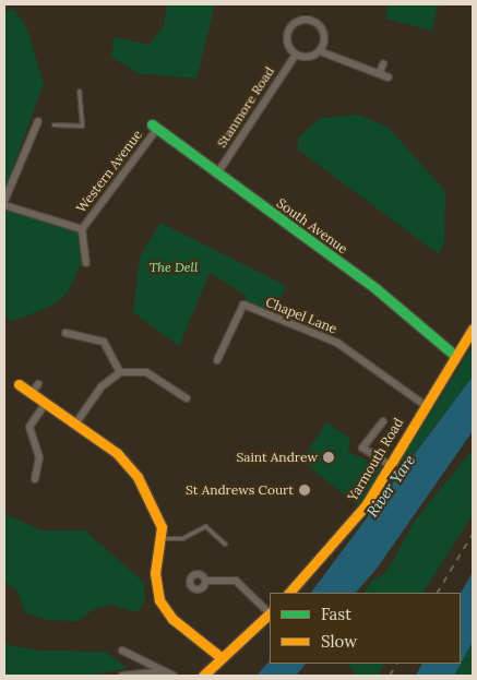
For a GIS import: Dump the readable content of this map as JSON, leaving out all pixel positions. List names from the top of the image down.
{
  "streets": {
    "street": [
      "Stanmore Road",
      "Western Avenue",
      "South Avenue",
      "Chapel Lane",
      "Yarmouth Road"
    ]
  },
  "crossings": [
    ["Stanmore Road", "South Avenue"],
    ["Western Avenue", "South Avenue"],
    ["South Avenue", "Yarmouth Road"],
    ["Chapel Lane", "Yarmouth Road"]
  ],
  "water": ["River Yare"],
  "parks": ["The Dell"],
  "places": ["Saint Andrew", "St Andrews Court"],
  "legend": ["Fast", "Slow"]
}
